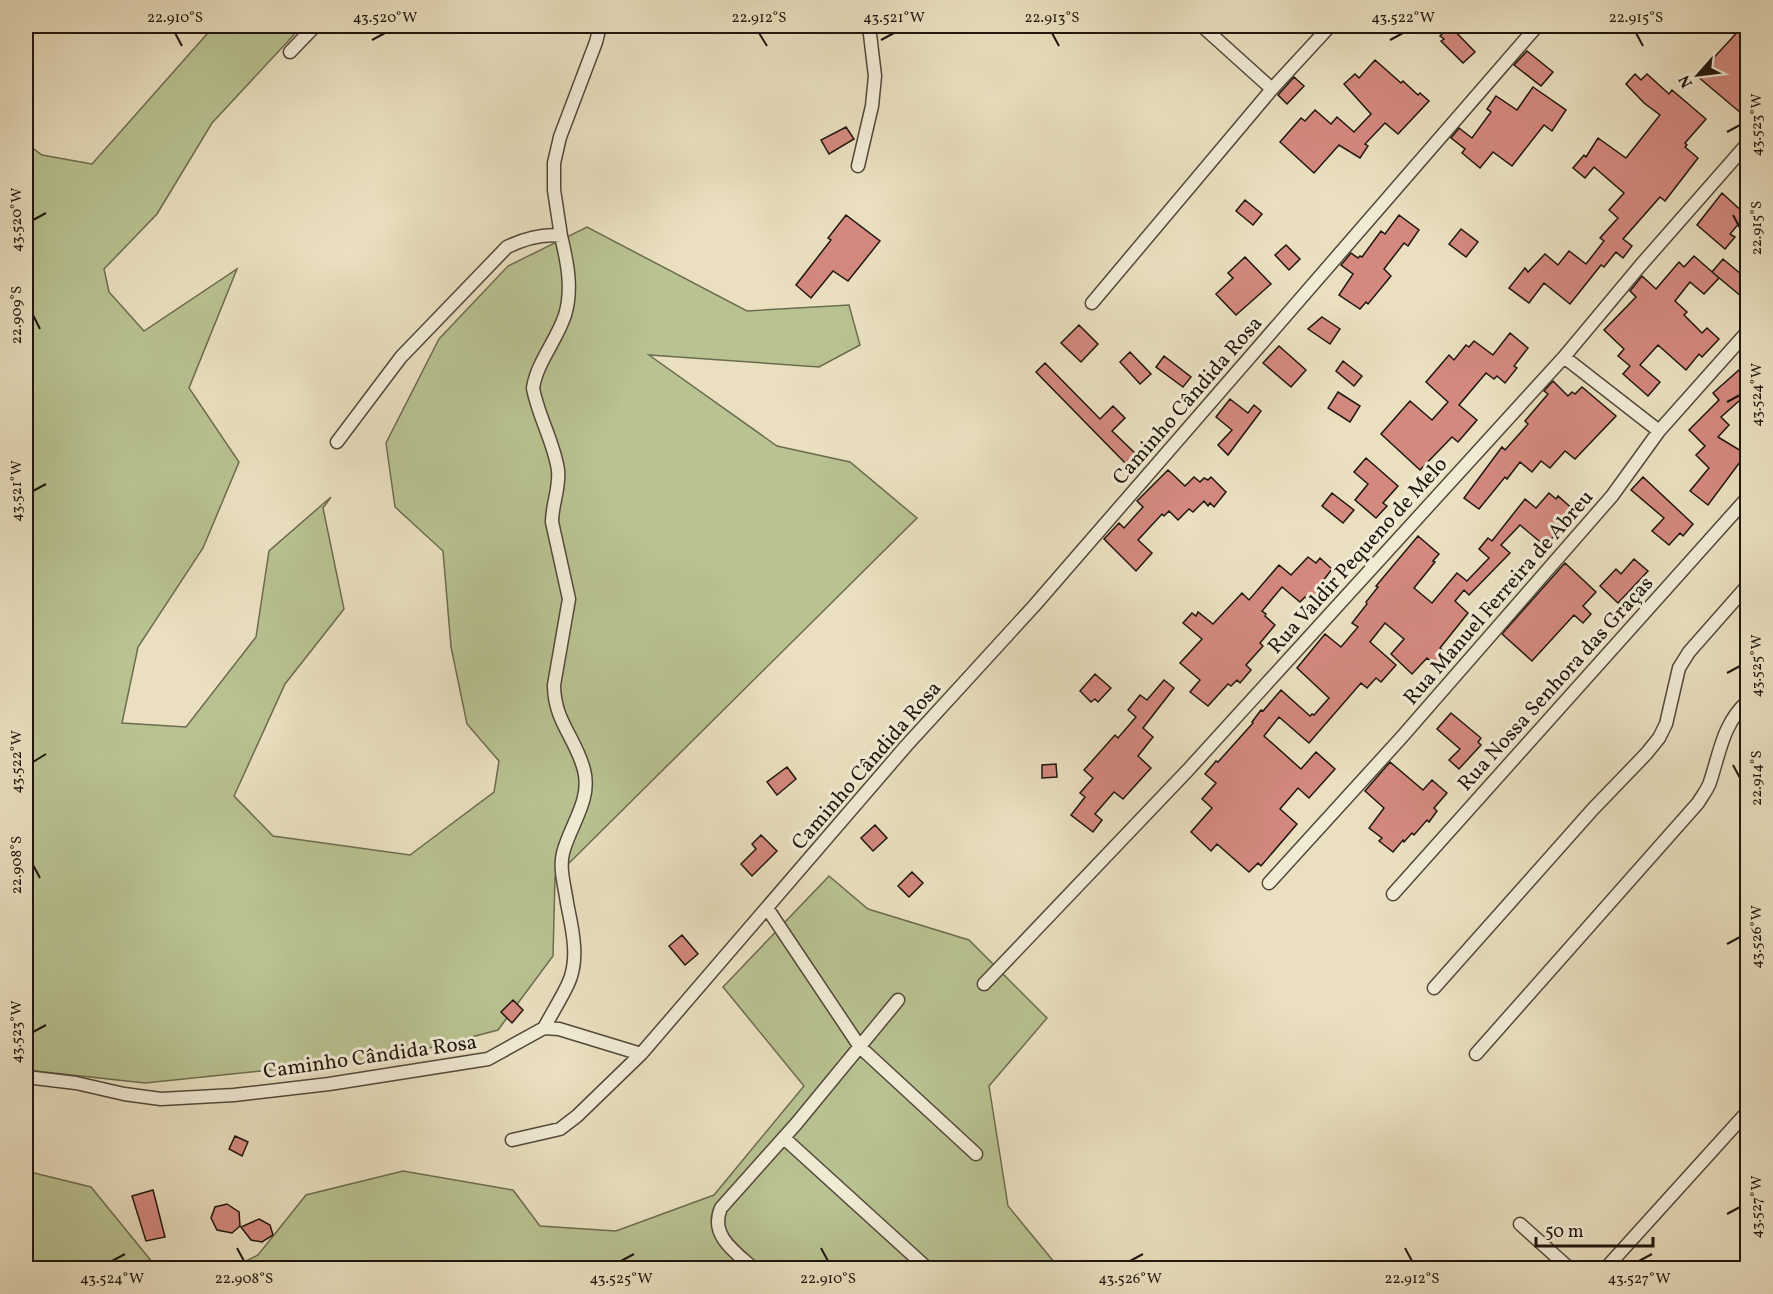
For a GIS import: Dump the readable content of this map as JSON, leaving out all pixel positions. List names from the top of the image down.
{
  "streets": {
    "street": [
      "Caminho Cândida Rosa",
      "Rua Valdir Pequeno de Melo",
      "Rua Manuel Ferreira de Abreu",
      "Rua Nossa Senhora das Graças"
    ]
  },
  "scale_bar": "50 m",
  "north": "bottom left",
  "coordinates": [
    "22.910°S",
    "43.520°W",
    "22.912°S",
    "43.521°W",
    "22.913°S",
    "43.522°W",
    "22.915°S",
    "43.523°W",
    "22.909°S",
    "43.524°W",
    "43.525°W",
    "22.914°S",
    "22.908°S",
    "43.526°W",
    "43.527°W"
  ]
}
